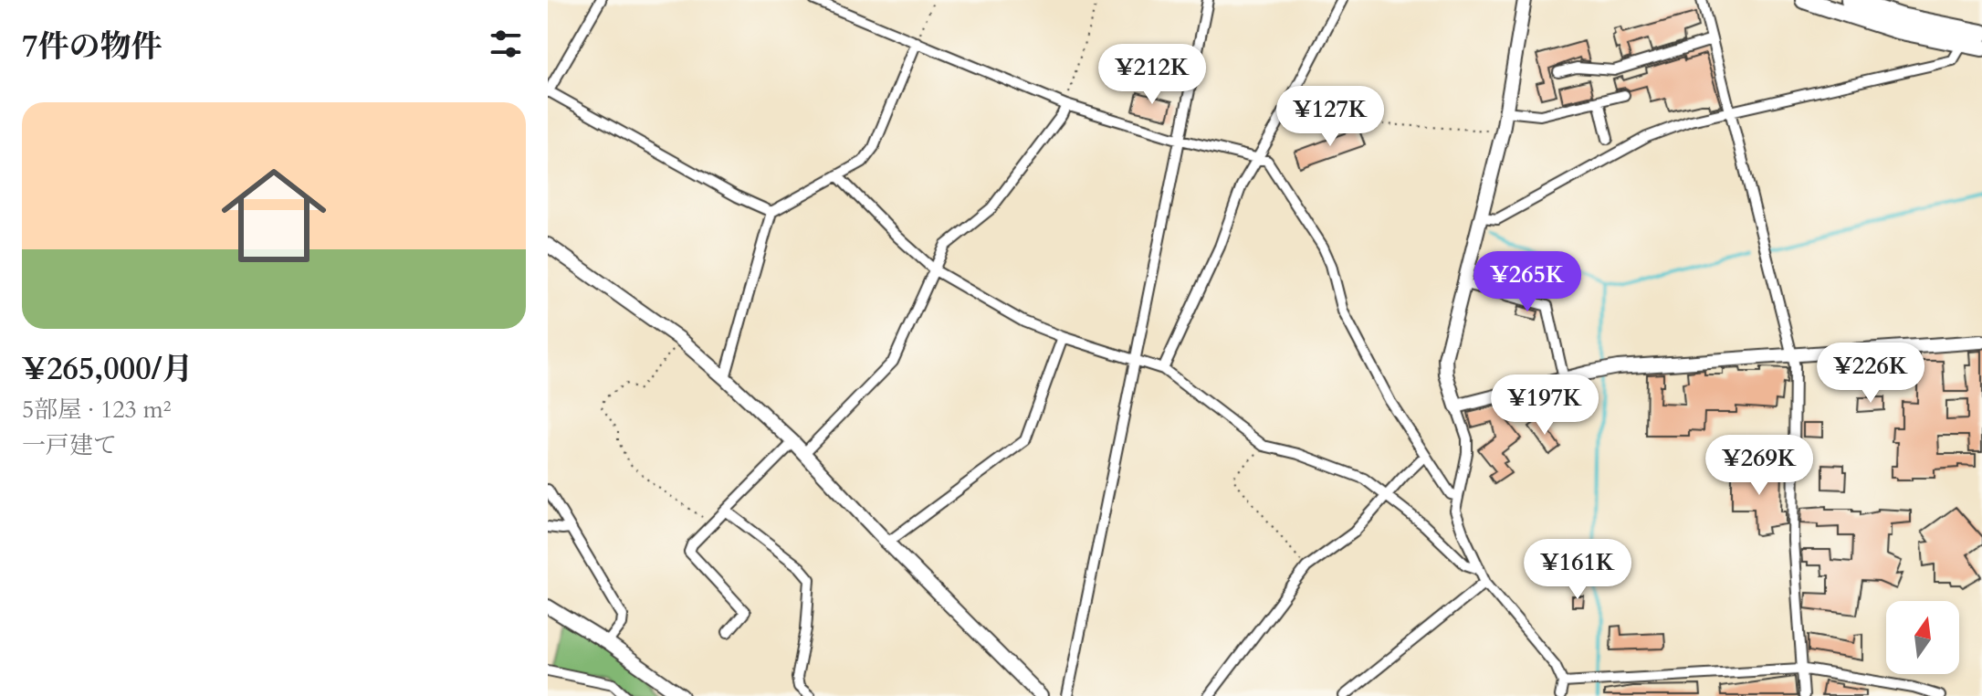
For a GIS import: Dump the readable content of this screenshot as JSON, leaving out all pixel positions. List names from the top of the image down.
{
  "north": "top",
  "page": {
    "heading": "7件の物件",
    "price": [
      "¥212K",
      "¥127K",
      "¥265K",
      "¥226K",
      "¥197K",
      "¥269K",
      "¥161K"
    ],
    "list": [
      {
        "name": "¥265,000/月",
        "note": "5部屋 · 123 m² · 一戸建て"
      }
    ]
  }
}
